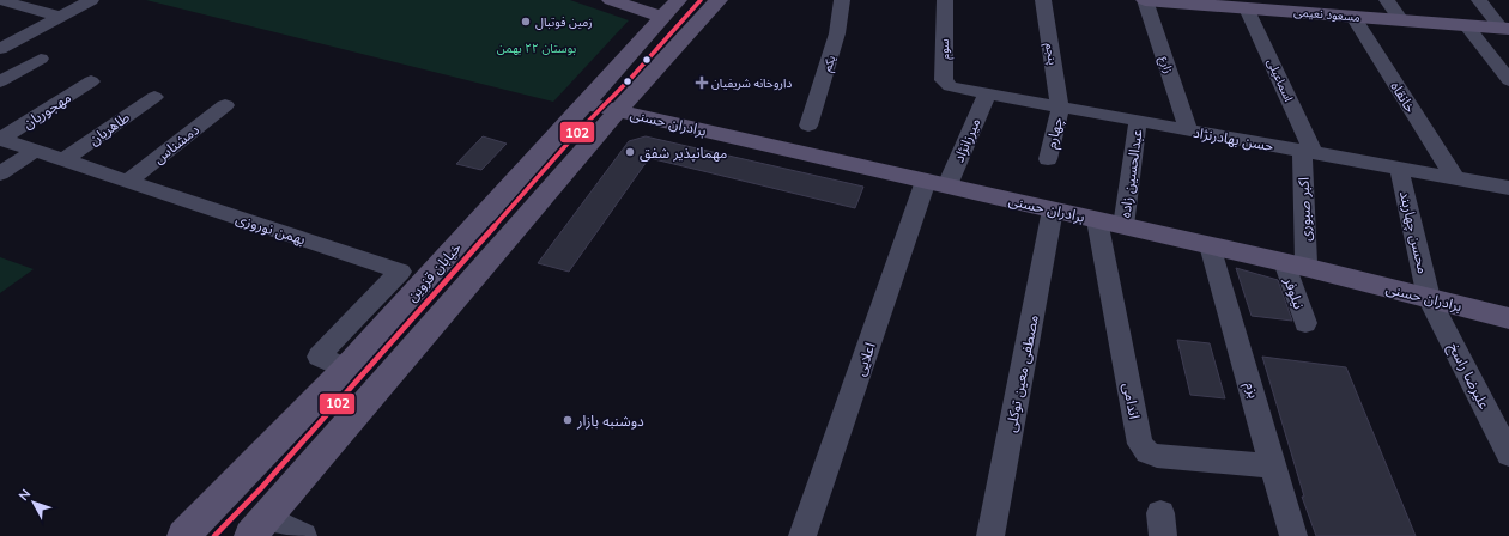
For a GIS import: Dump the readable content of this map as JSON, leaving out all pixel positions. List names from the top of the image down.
{
  "streets": {
    "main road": ["مسعود نعیمی", "برادران حسنی", "خیابان قزوین"],
    "street": [
      "سوم",
      "پنجم",
      "یکم",
      "زارع",
      "اسماعیلی",
      "خانقاه",
      "مهجوریان",
      "طاهریان",
      "چهارم",
      "حسن بهادرنژاد",
      "ميرزانژاد",
      "دمشناس",
      "عبدالحسین زاده",
      "اکبر صبوری",
      "بهمن نوروزی",
      "محسن چهاربند",
      "نیلوفر",
      "اعلایی",
      "مصطفی معین توکلی",
      "علیرضا راسخ",
      "بزم",
      "اندامی"
    ]
  },
  "crossings": [
    ["مسعود نعیمی", "زارع"],
    ["مسعود نعیمی", "اسماعیلی"],
    ["مسعود نعیمی", "خانقاه"],
    ["سوم", "حسن بهادرنژاد"],
    ["پنجم", "چهارم"],
    ["پنجم", "حسن بهادرنژاد"],
    ["زارع", "حسن بهادرنژاد"],
    ["اسماعیلی", "حسن بهادرنژاد"],
    ["اسماعیلی", "اکبر صبوری"],
    ["خانقاه", "حسن بهادرنژاد"],
    ["مهجوریان", "بهمن نوروزی"],
    ["برادران حسنی", "ميرزانژاد"],
    ["برادران حسنی", "عبدالحسین زاده"],
    ["برادران حسنی", "اکبر صبوری"],
    ["برادران حسنی", "محسن چهاربند"],
    ["برادران حسنی", "خیابان قزوین"],
    ["برادران حسنی", "نیلوفر"],
    ["برادران حسنی", "اعلایی"],
    ["برادران حسنی", "مصطفی معین توکلی"],
    ["برادران حسنی", "علیرضا راسخ"],
    ["برادران حسنی", "بزم"],
    ["برادران حسنی", "اندامی"],
    ["طاهریان", "بهمن نوروزی"],
    ["چهارم", "حسن بهادرنژاد"],
    ["حسن بهادرنژاد", "ميرزانژاد"],
    ["حسن بهادرنژاد", "عبدالحسین زاده"],
    ["حسن بهادرنژاد", "اکبر صبوری"],
    ["حسن بهادرنژاد", "محسن چهاربند"],
    ["ميرزانژاد", "اعلایی"],
    ["دمشناس", "بهمن نوروزی"],
    ["بهمن نوروزی", "خیابان قزوین"],
    ["محسن چهاربند", "علیرضا راسخ"],
    ["بزم", "اندامی"]
  ],
  "parks": ["بوستان ۲۲ بهمن"],
  "places": {
    "other": ["زمین فوتبال", "مهمانپذیر شفق", "دوشنبه بازار"],
    "health": ["داروخانه شریفیان"]
  },
  "lines": ["transit line 102"],
  "north": "top left"
}
